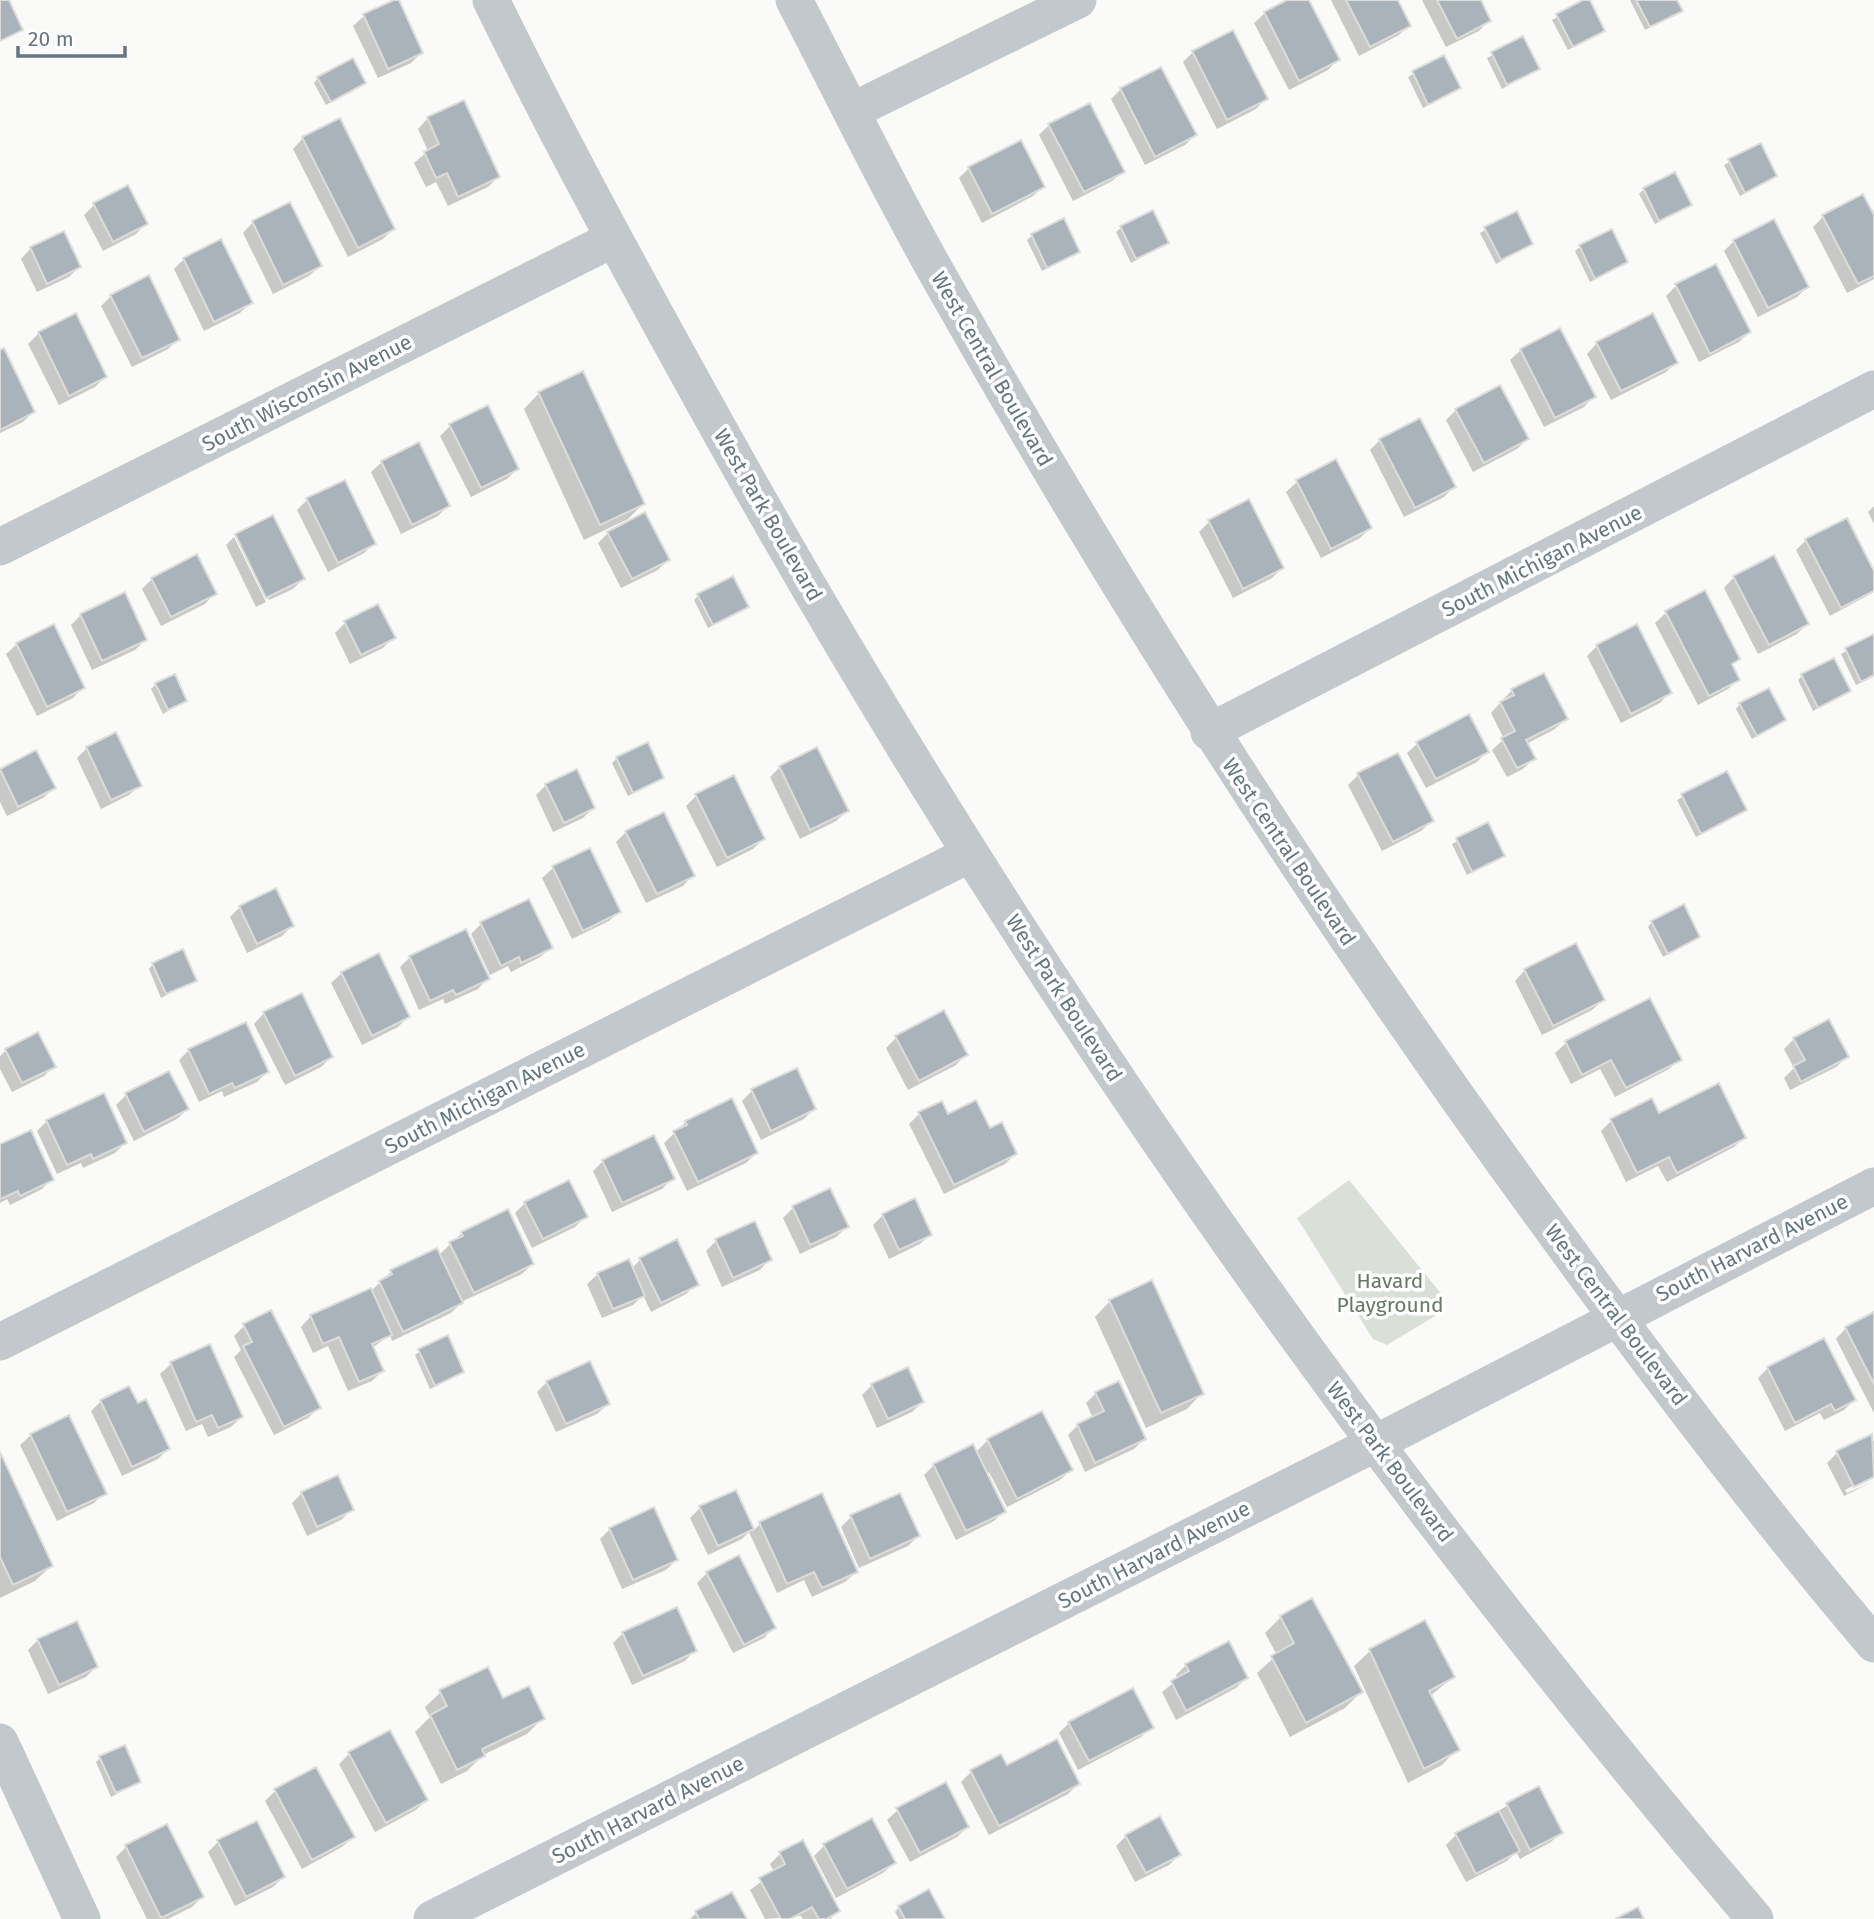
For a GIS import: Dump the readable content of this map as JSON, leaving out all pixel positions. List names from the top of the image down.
{
  "streets": {
    "street": [
      "West Central Boulevard",
      "South Wisconsin Avenue",
      "West Park Boulevard",
      "South Michigan Avenue",
      "South Harvard Avenue"
    ]
  },
  "crossings": [
    ["West Central Boulevard", "South Michigan Avenue"],
    ["West Central Boulevard", "South Harvard Avenue"],
    ["South Wisconsin Avenue", "West Park Boulevard"],
    ["West Park Boulevard", "South Michigan Avenue"],
    ["West Park Boulevard", "South Harvard Avenue"]
  ],
  "parks": ["Havard Playground"],
  "scale_bar": "20 m"
}
